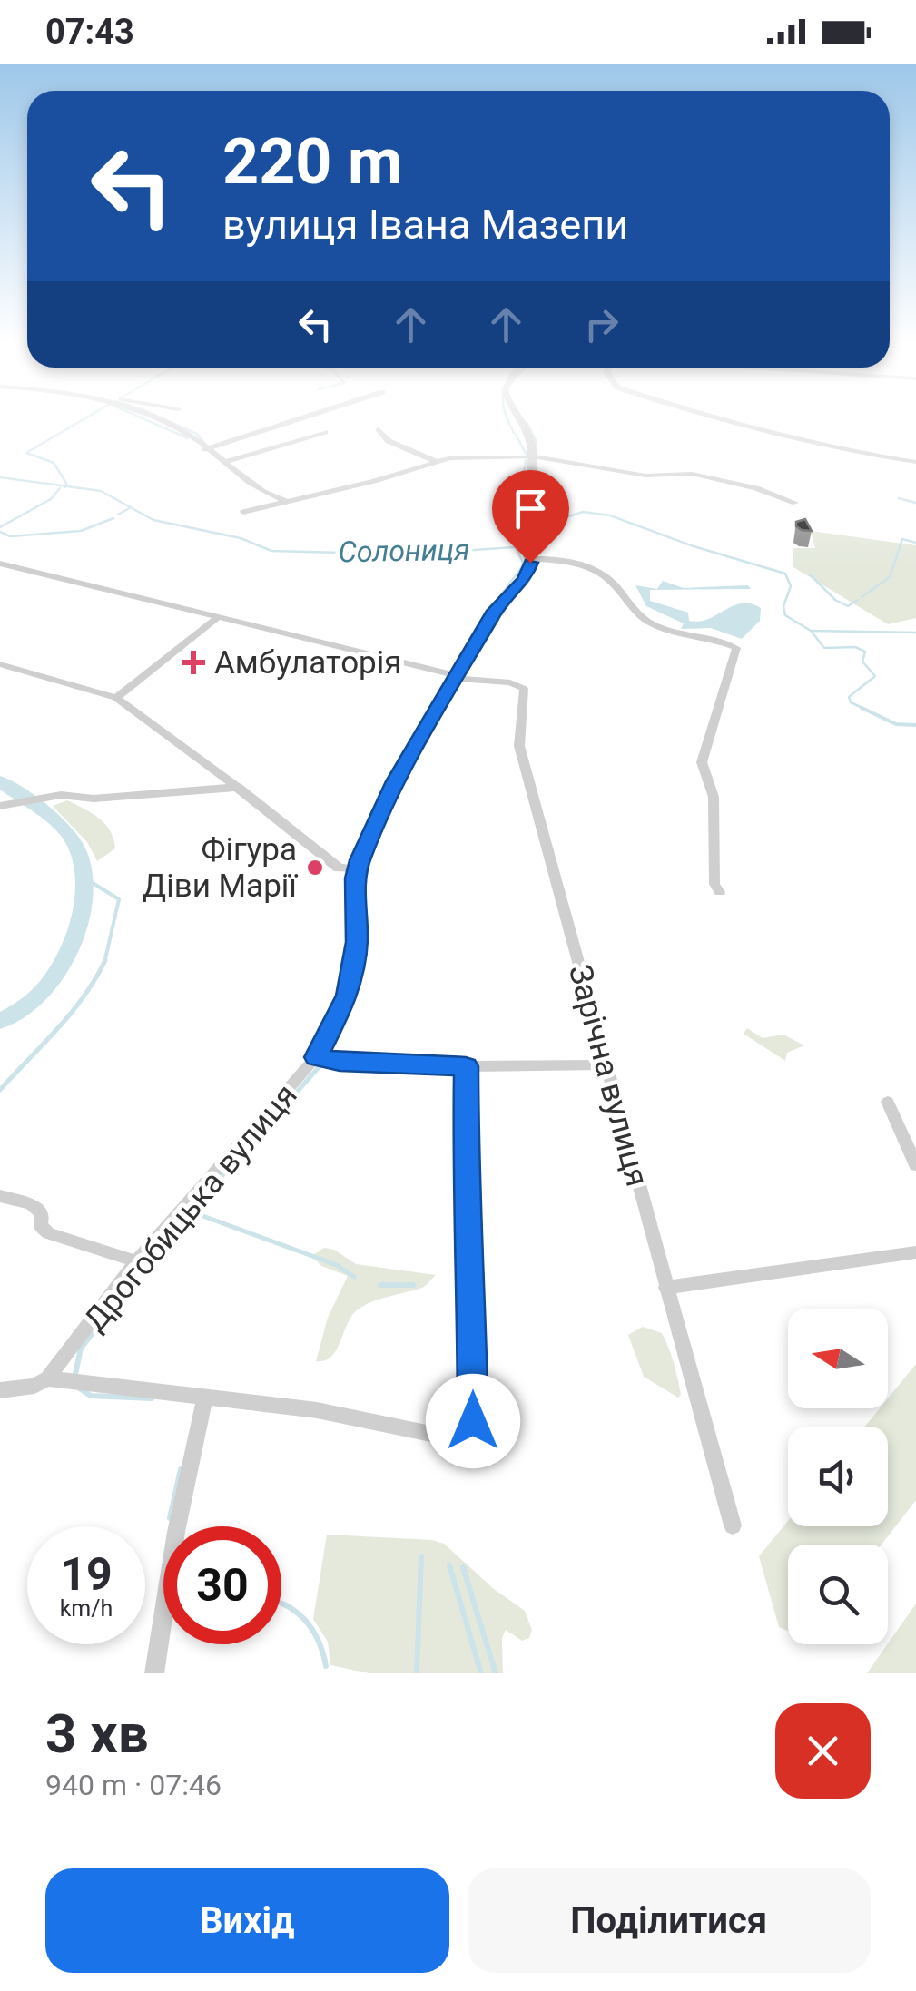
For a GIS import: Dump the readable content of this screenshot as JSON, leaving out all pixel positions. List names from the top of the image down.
{
  "streets": {
    "street": ["Зарічна вулиця", "Дрогобицька вулиця"]
  },
  "crossings": [
    ["Зарічна вулиця", "Дрогобицька вулиця"]
  ],
  "water": ["Солониця"],
  "places": {
    "health": ["Амбулаторія"],
    "other": ["Фігура Діви Марії"]
  },
  "north": "left",
  "page": {
    "status": "07:43",
    "turn": ["220 m", "вулиця Івана Мазепи"],
    "speed": "19 km/h",
    "limit": "30",
    "heading": ["3 хв", "940 m · 07:46"],
    "buttons": ["Вихід", "Поділитися"]
  }
}
